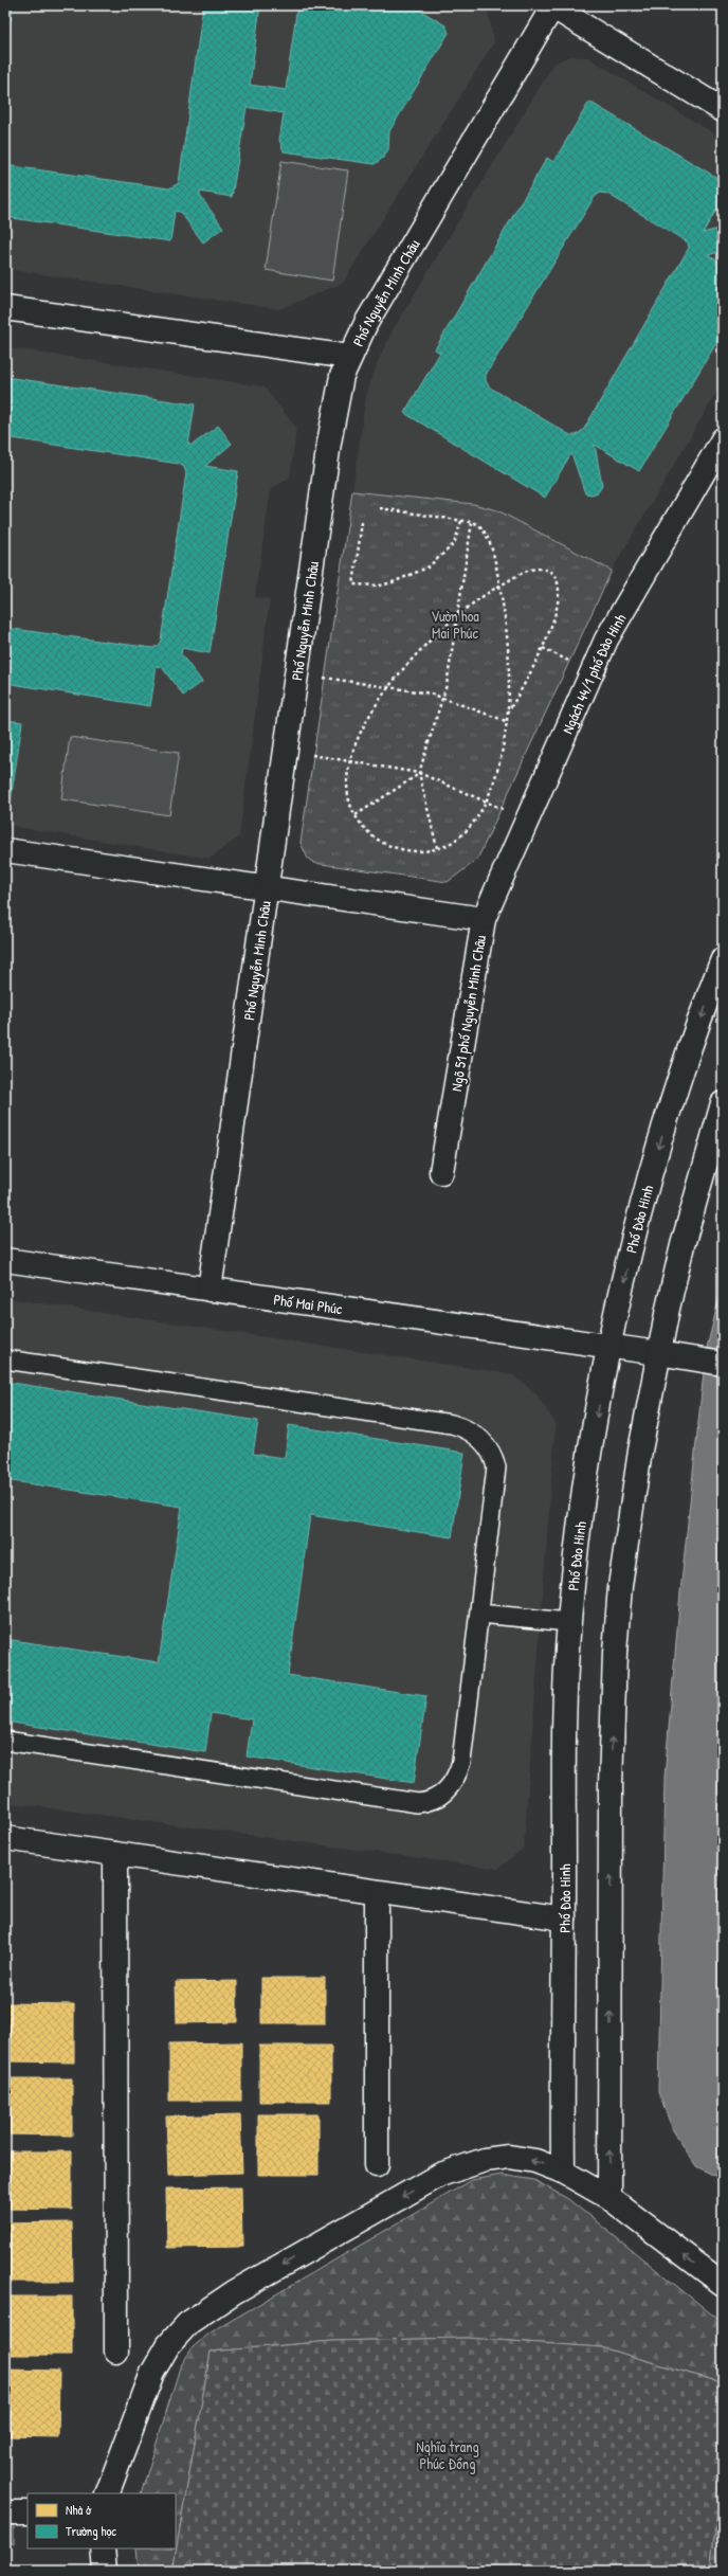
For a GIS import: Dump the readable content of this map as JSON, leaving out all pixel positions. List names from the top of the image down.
{
  "streets": {
    "street": [
      "Phố Nguyễn Minh Châu",
      "Ngách 44/1 phố Đào Hinh",
      "Ngõ 51 phố Nguyễn Minh Châu",
      "Phố Đào Hinh",
      "Phố Mai Phúc"
    ]
  },
  "crossings": [
    ["Phố Nguyễn Minh Châu", "Ngõ 51 phố Nguyễn Minh Châu"],
    ["Phố Nguyễn Minh Châu", "Phố Mai Phúc"],
    ["Ngách 44/1 phố Đào Hinh", "Ngõ 51 phố Nguyễn Minh Châu"],
    ["Phố Đào Hinh", "Phố Mai Phúc"]
  ],
  "parks": ["Vườn hoa Mai Phúc", "Nghĩa trang Phúc Đồng"],
  "legend": ["Nhà ở", "Trường học"]
}
